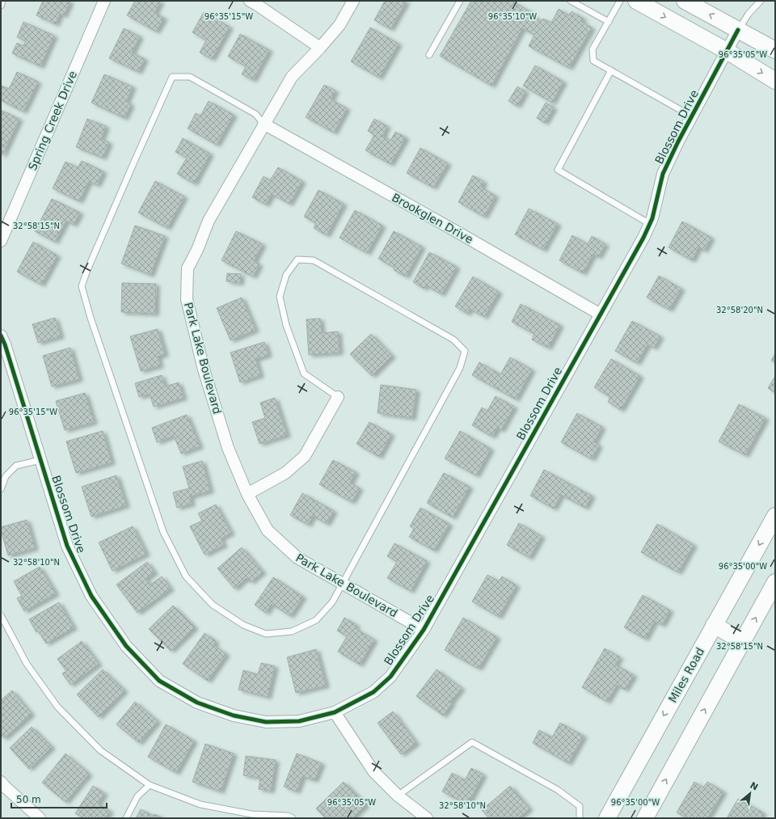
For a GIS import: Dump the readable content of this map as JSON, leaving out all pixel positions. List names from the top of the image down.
{
  "streets": {
    "main road": ["Miles Road"],
    "street": [
      "Spring Creek Drive",
      "Blossom Drive",
      "Brookglen Drive",
      "Park Lake Boulevard"
    ]
  },
  "crossings": [
    ["Blossom Drive", "Brookglen Drive"],
    ["Blossom Drive", "Park Lake Boulevard"],
    ["Brookglen Drive", "Park Lake Boulevard"]
  ],
  "scale_bar": "50 m",
  "north": "top right",
  "coordinates": [
    "96°35'15\"W",
    "96°35'10\"W",
    "96°35'05\"W",
    "32°58'15\"N",
    "32°58'20\"N",
    "32°58'10\"N",
    "96°35'00\"W"
  ]
}
